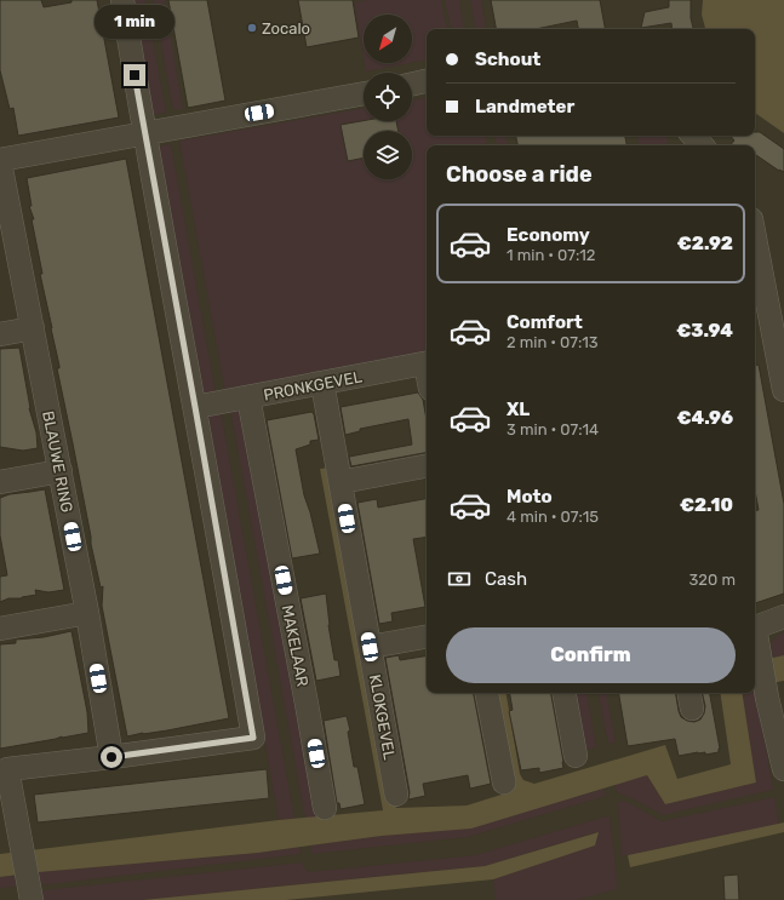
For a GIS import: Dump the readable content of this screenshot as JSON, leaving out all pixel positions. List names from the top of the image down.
{
  "streets": {
    "street": [
      "PRONKGEVEL",
      "BLAUWE RING",
      "MAKELAAR",
      "KLOKGEVEL"
    ]
  },
  "crossings": [
    ["PRONKGEVEL", "MAKELAAR"],
    ["PRONKGEVEL", "KLOKGEVEL"]
  ],
  "places": ["Zocalo"],
  "north": "bottom left",
  "page": {
    "bubble": "1 min",
    "banner": ["Schout", "Landmeter"],
    "heading": "Choose a ride",
    "list": [
      {
        "name": "Economy",
        "note": "1 min · 07:12",
        "value": "€2.92"
      },
      {
        "name": "Comfort",
        "note": "2 min · 07:13",
        "value": "€3.94"
      },
      {
        "name": "XL",
        "note": "3 min · 07:14",
        "value": "€4.96"
      },
      {
        "name": "Moto",
        "note": "4 min · 07:15",
        "value": "€2.10"
      }
    ],
    "pay": ["Cash", "320 m"],
    "buttons": "Confirm"
  }
}
